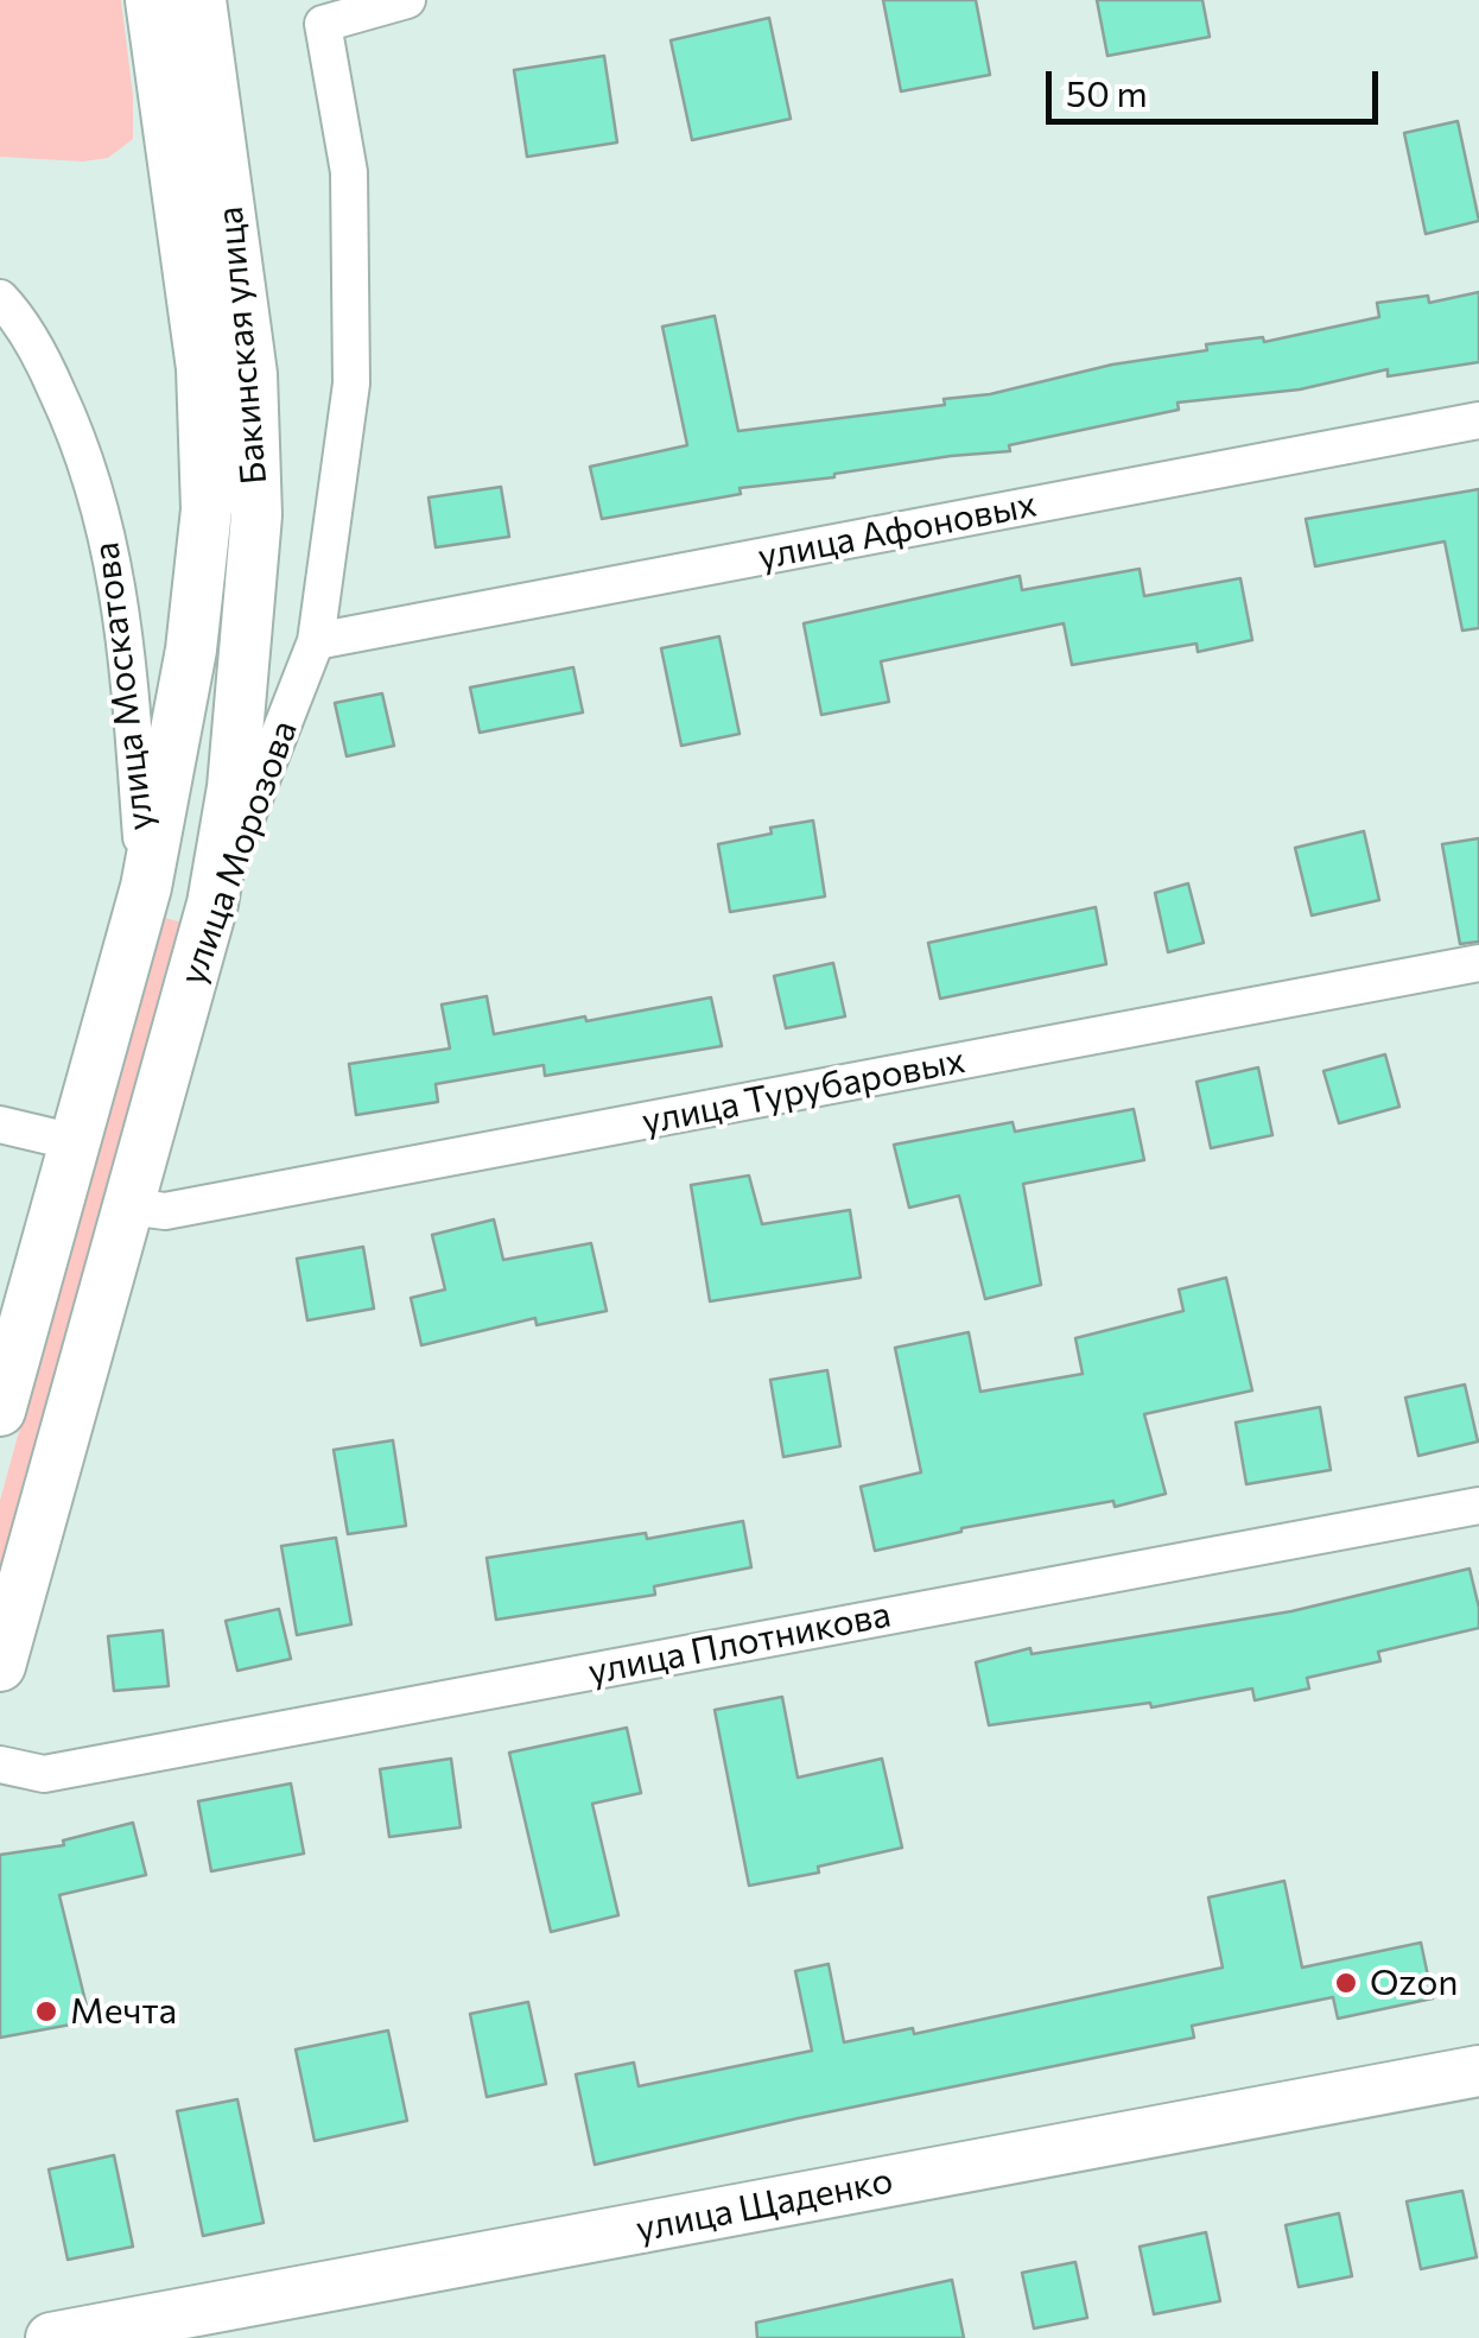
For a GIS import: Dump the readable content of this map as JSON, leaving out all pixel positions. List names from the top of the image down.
{
  "streets": {
    "main road": ["Бакинская улица", "улица Морозова", "улица Щаденко"],
    "street": [
      "улица Афоновых",
      "улица Москатова",
      "улица Турубаровых",
      "улица Плотникова"
    ]
  },
  "crossings": [
    ["Бакинская улица", "улица Москатова"],
    ["Бакинская улица", "улица Морозова"],
    ["улица Афоновых", "улица Морозова"],
    ["улица Москатова", "улица Морозова"],
    ["улица Морозова", "улица Турубаровых"]
  ],
  "places": ["Ozon", "Мечта"],
  "scale_bar": "50 m"
}
